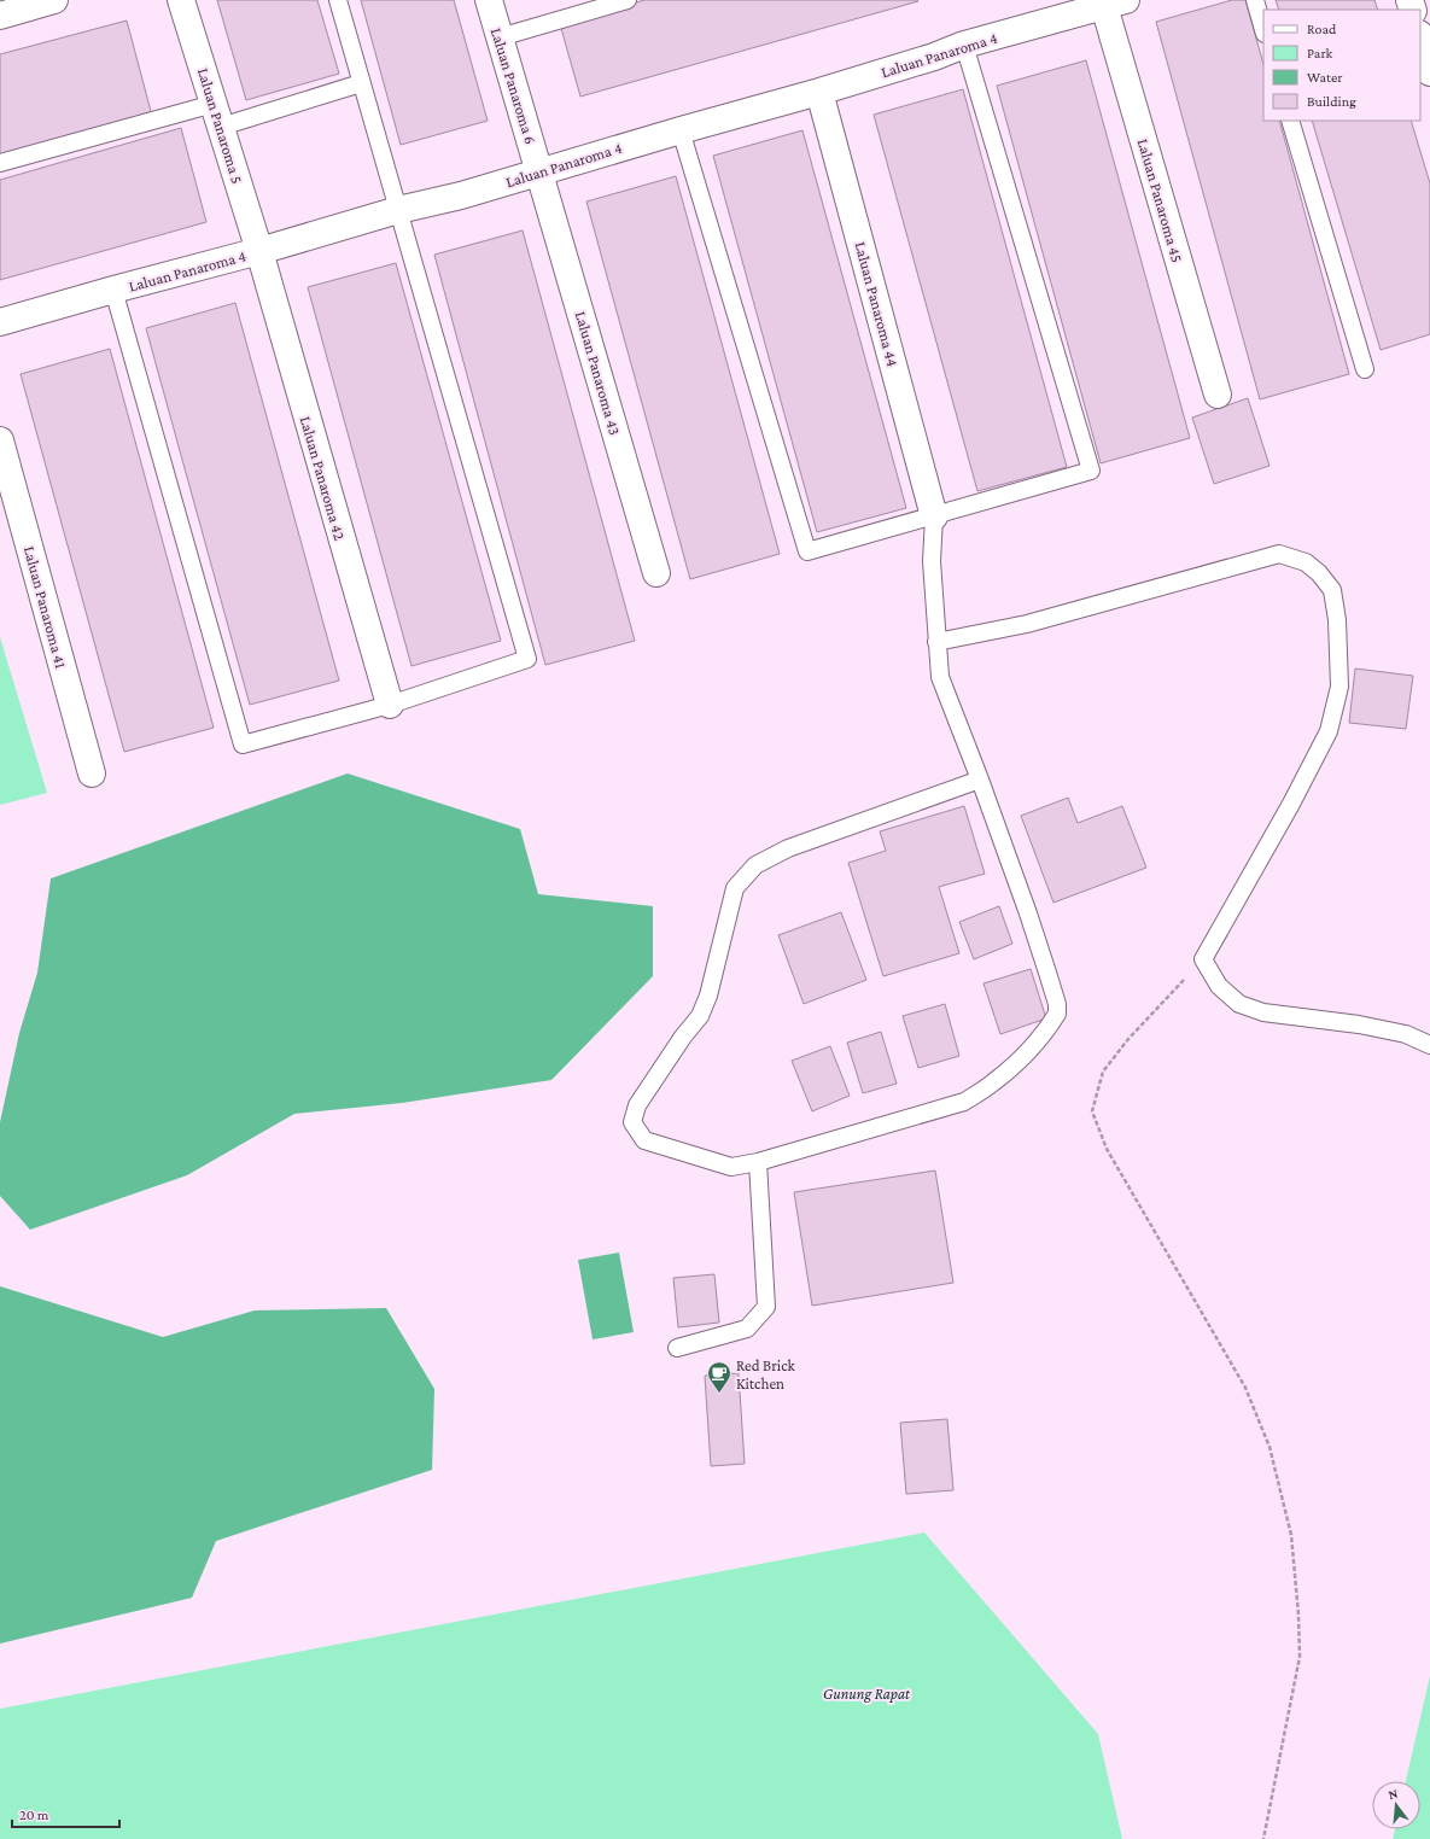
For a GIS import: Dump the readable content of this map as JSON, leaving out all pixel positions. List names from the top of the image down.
{
  "streets": {
    "street": [
      "Laluan Panaroma 4",
      "Laluan Panaroma 6",
      "Laluan Panaroma 5",
      "Laluan Panaroma 45",
      "Laluan Panaroma 44",
      "Laluan Panaroma 43",
      "Laluan Panaroma 42",
      "Laluan Panaroma 41"
    ]
  },
  "crossings": [
    ["Laluan Panaroma 4", "Laluan Panaroma 6"],
    ["Laluan Panaroma 4", "Laluan Panaroma 5"],
    ["Laluan Panaroma 4", "Laluan Panaroma 45"],
    ["Laluan Panaroma 4", "Laluan Panaroma 44"],
    ["Laluan Panaroma 4", "Laluan Panaroma 43"],
    ["Laluan Panaroma 4", "Laluan Panaroma 42"],
    ["Laluan Panaroma 6", "Laluan Panaroma 43"],
    ["Laluan Panaroma 5", "Laluan Panaroma 42"]
  ],
  "parks": ["Gunung Rapat"],
  "places": {
    "cafe": ["Red Brick Kitchen"]
  },
  "legend": [
    "Road",
    "Park",
    "Water",
    "Building"
  ],
  "scale_bar": "20 m",
  "north": "top"
}
